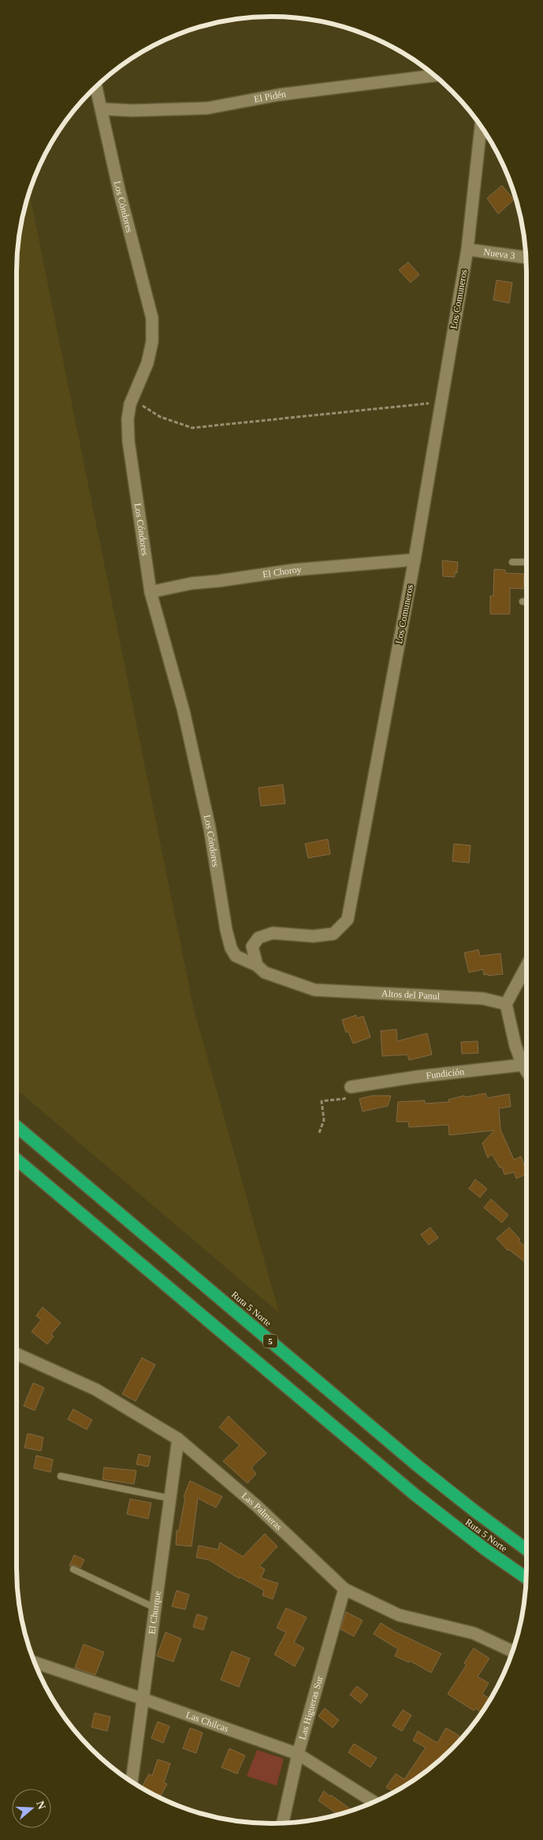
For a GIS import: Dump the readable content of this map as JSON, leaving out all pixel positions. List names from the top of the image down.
{
  "streets": {
    "highway": ["Ruta 5 Norte", "5"],
    "street": [
      "El Pidén",
      "Los Cóndores",
      "Nueva 3",
      "Los Comuneros",
      "El Choroy",
      "Altos del Panul",
      "Fundición",
      "Las Palmeras",
      "El Churque",
      "Las Higueras Sur",
      "Las Chilcas"
    ]
  },
  "crossings": [
    ["El Pidén", "Los Cóndores"],
    ["Los Cóndores", "Los Comuneros"],
    ["Los Cóndores", "El Choroy"],
    ["Los Cóndores", "Altos del Panul"],
    ["Nueva 3", "Los Comuneros"],
    ["Los Comuneros", "El Choroy"],
    ["Los Comuneros", "Altos del Panul"],
    ["Las Palmeras", "El Churque"],
    ["Las Palmeras", "Las Higueras Sur"],
    ["El Churque", "Las Chilcas"],
    ["Las Higueras Sur", "Las Chilcas"]
  ],
  "north": "right"
}
